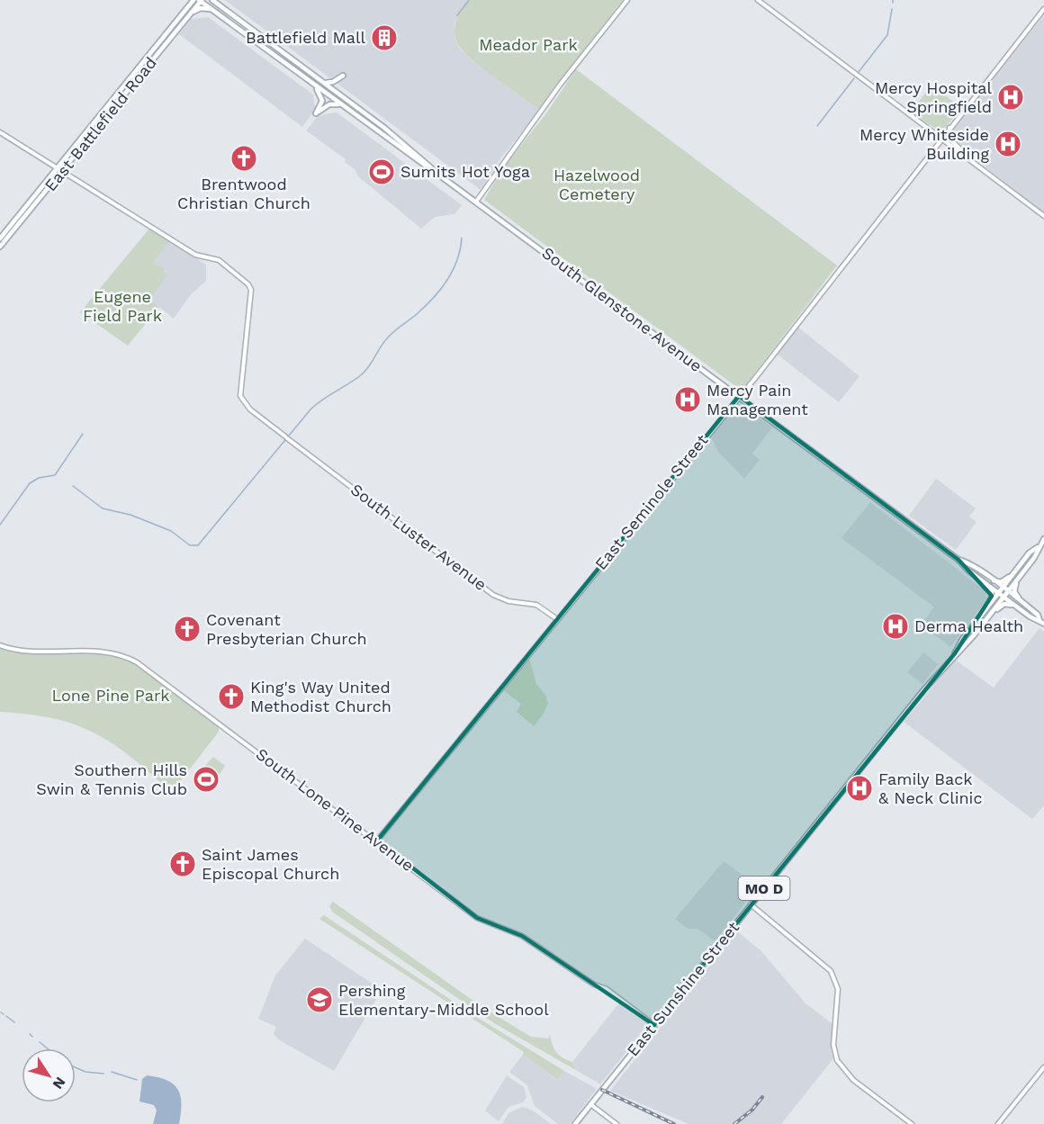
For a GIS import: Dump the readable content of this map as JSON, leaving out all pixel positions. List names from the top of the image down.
{
  "streets": {
    "main road": [
      "East Battlefield Road",
      "South Glenstone Avenue",
      "MO D",
      "East Sunshine Street"
    ],
    "street": ["East Seminole Street", "South Luster Avenue", "South Lone Pine Avenue"]
  },
  "crossings": [
    ["East Battlefield Road", "South Glenstone Avenue"],
    ["East Battlefield Road", "South Luster Avenue"],
    ["South Glenstone Avenue", "East Seminole Street"],
    ["South Glenstone Avenue", "East Sunshine Street"],
    ["East Seminole Street", "South Luster Avenue"],
    ["East Seminole Street", "South Lone Pine Avenue"],
    ["South Lone Pine Avenue", "East Sunshine Street"]
  ],
  "parks": [
    "Meador Park",
    "Hazelwood Cemetery",
    "Eugene Field Park",
    "Lone Pine Park"
  ],
  "places": {
    "building": ["Battlefield Mall"],
    "hospital": [
      "Mercy Hospital Springfield",
      "Mercy Whiteside Building",
      "Mercy Pain Management",
      "Derma Health",
      "Family Back & Neck Clinic"
    ],
    "church": [
      "Brentwood Christian Church",
      "Covenant Presbyterian Church",
      "King's Way United Methodist Church",
      "Saint James Episcopal Church"
    ],
    "sports": ["Sumits Hot Yoga", "Southern Hills Swin & Tennis Club"],
    "school or university": ["Pershing Elementary-Middle School"]
  },
  "north": "bottom right"
}
